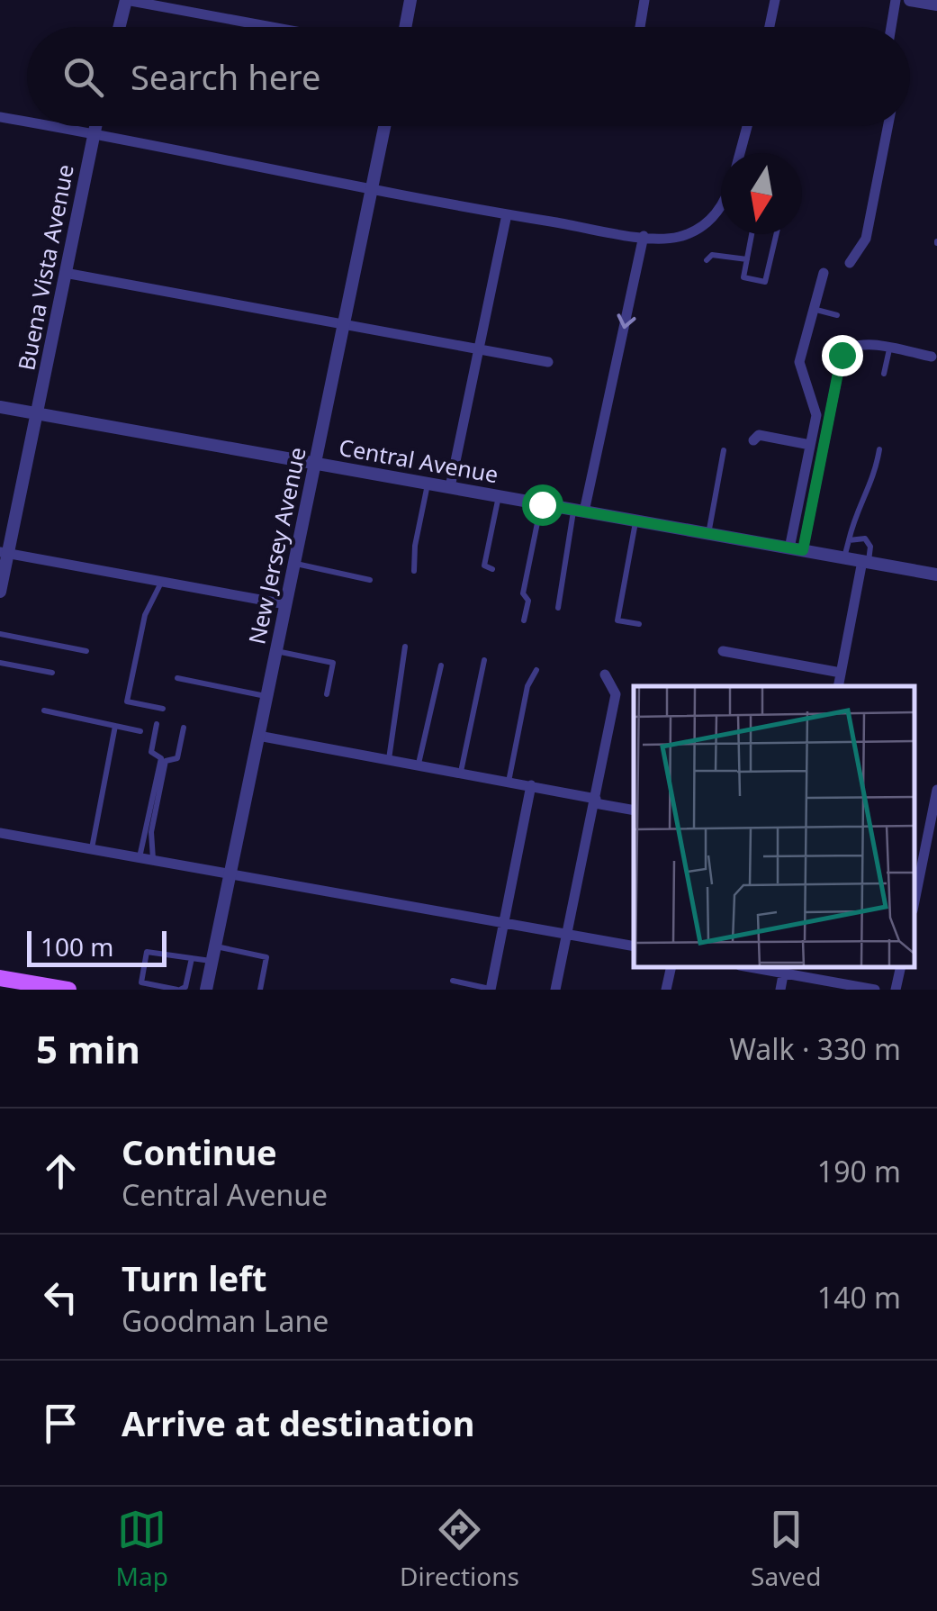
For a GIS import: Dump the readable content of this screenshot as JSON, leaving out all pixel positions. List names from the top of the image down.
{
  "streets": {
    "street": ["Buena Vista Avenue", "Central Avenue", "New Jersey Avenue"]
  },
  "crossings": [
    ["Buena Vista Avenue", "Central Avenue"],
    ["Central Avenue", "New Jersey Avenue"]
  ],
  "scale_bar": "100 m",
  "north": "bottom",
  "page": {
    "search": "Search here",
    "scale": "100 m",
    "heading": ["5 min", "Walk · 330 m"],
    "list": [
      ["Continue", "Central Avenue", "190 m"],
      ["Turn left", "Goodman Lane", "140 m"],
      "Arrive at destination"
    ],
    "nav": ["Map", "Directions", "Saved"]
  }
}
